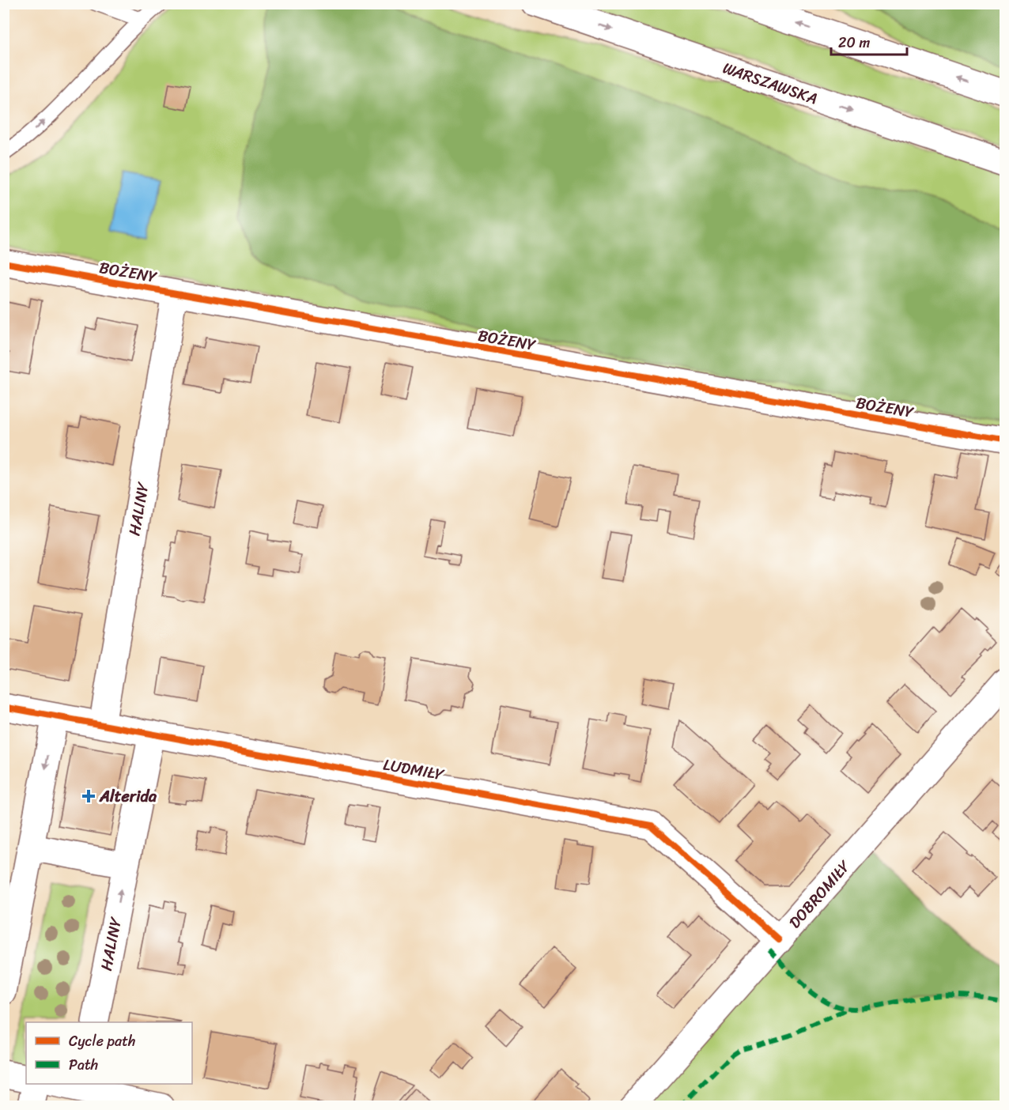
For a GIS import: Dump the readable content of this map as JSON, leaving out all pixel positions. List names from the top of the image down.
{
  "streets": {
    "street": [
      "WARSZAWSKA",
      "BOŻENY",
      "HALINY",
      "LUDMIŁY",
      "DOBROMIŁY"
    ]
  },
  "crossings": [
    ["BOŻENY", "HALINY"],
    ["HALINY", "LUDMIŁY"],
    ["LUDMIŁY", "DOBROMIŁY"]
  ],
  "places": {
    "health": ["Alterida"]
  },
  "legend": ["Cycle path", "Path"],
  "scale_bar": "20 m"
}
